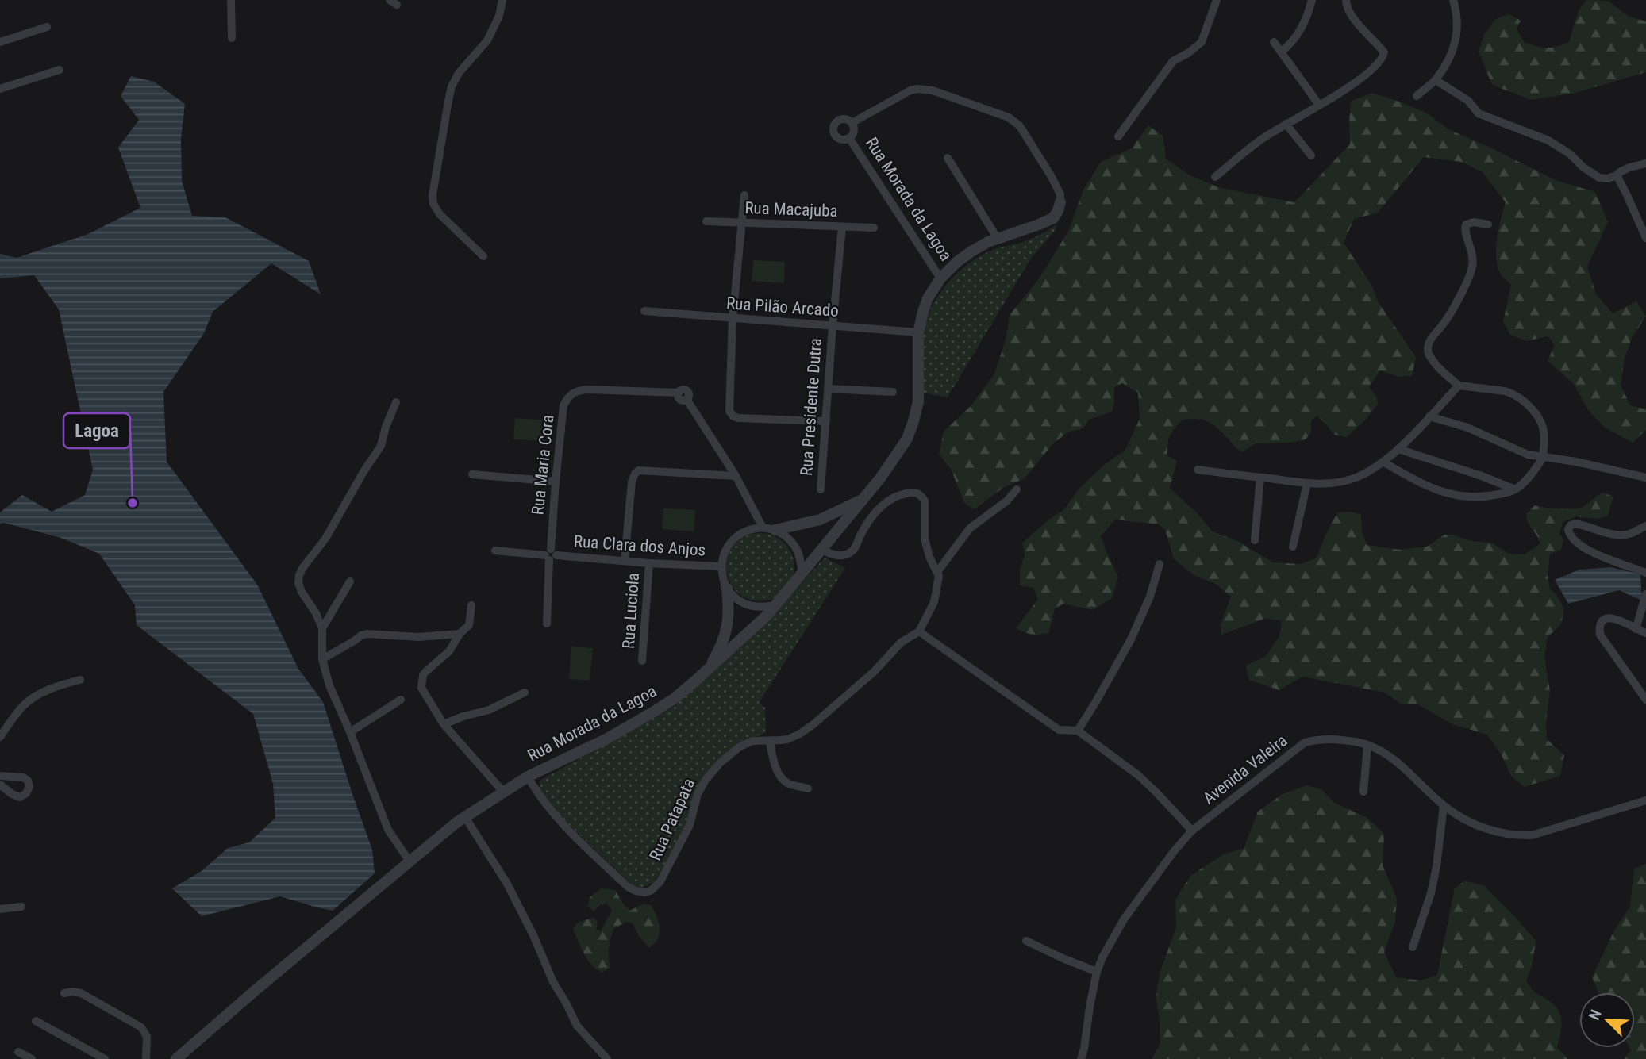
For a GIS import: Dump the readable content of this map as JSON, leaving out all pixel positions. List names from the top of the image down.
{
  "streets": {
    "street": [
      "Rua Morada da Lagoa",
      "Rua Macajuba",
      "Rua Pilão Arcado",
      "Rua Presidente Dutra",
      "Rua Maria Cora",
      "Rua Clara dos Anjos",
      "Rua Luciola",
      "Avenida Valeira",
      "Rua Patapata"
    ]
  },
  "crossings": [
    ["Rua Morada da Lagoa", "Rua Pilão Arcado"],
    ["Rua Morada da Lagoa", "Rua Clara dos Anjos"],
    ["Rua Morada da Lagoa", "Rua Patapata"],
    ["Rua Macajuba", "Rua Presidente Dutra"],
    ["Rua Pilão Arcado", "Rua Presidente Dutra"],
    ["Rua Maria Cora", "Rua Clara dos Anjos"],
    ["Rua Clara dos Anjos", "Rua Luciola"]
  ],
  "places": ["Lagoa"],
  "north": "top left"
}
